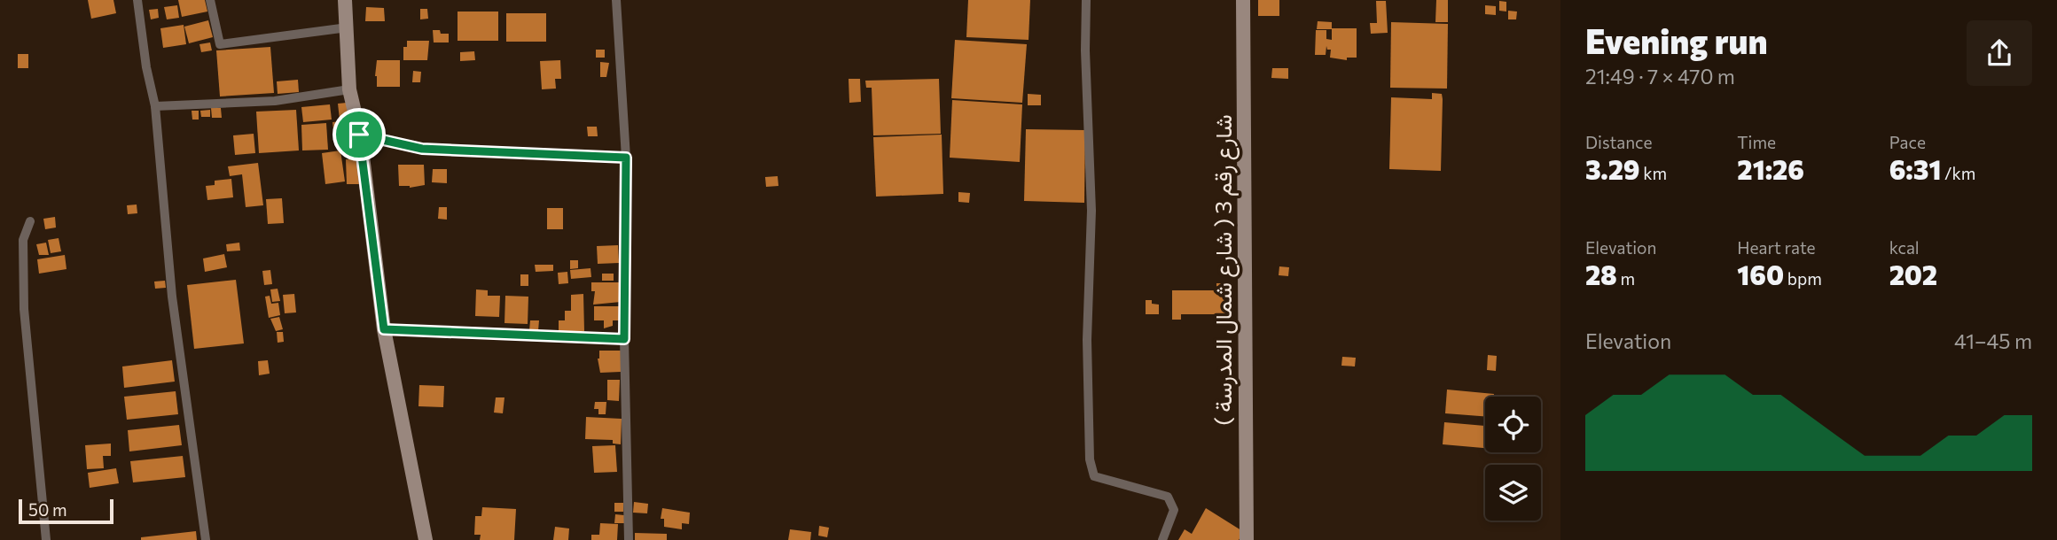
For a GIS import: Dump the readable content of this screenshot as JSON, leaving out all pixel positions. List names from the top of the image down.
{
  "streets": {
    "street": ["شارع رقم 3 ( شارع شمال المدرسة )"]
  },
  "scale_bar": "50 m",
  "page": {
    "heading": ["Evening run", "21:49 · 7 × 470 m"],
    "stats": [
      ["Distance", "3.29 km"],
      ["Time", "21:26"],
      ["Pace", "6:31 /km"],
      ["Elevation", "28 m"],
      ["Heart rate", "160 bpm"],
      ["kcal", "202"]
    ],
    "chart": ["Elevation", "41–45 m"],
    "scale": "50 m"
  }
}
